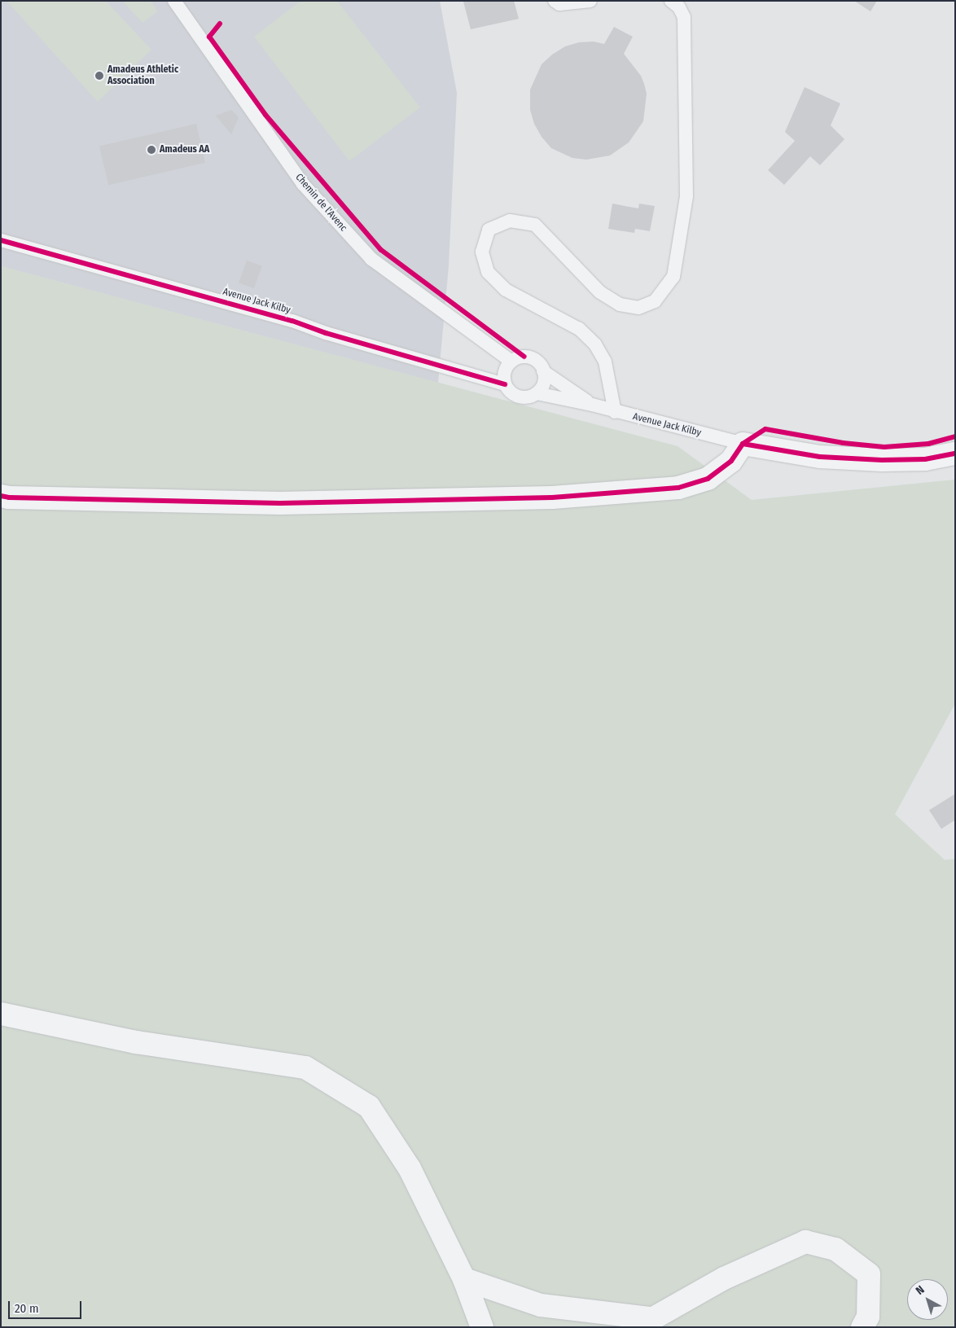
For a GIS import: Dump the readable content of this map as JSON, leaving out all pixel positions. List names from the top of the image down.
{
  "streets": {
    "lane": ["Chemin de l'Avenc", "Avenue Jack Kilby"]
  },
  "crossings": [
    ["Chemin de l'Avenc", "Avenue Jack Kilby"]
  ],
  "places": ["Amadeus Athletic Association", "Amadeus AA"],
  "scale_bar": "20 m",
  "north": "top left"
}
